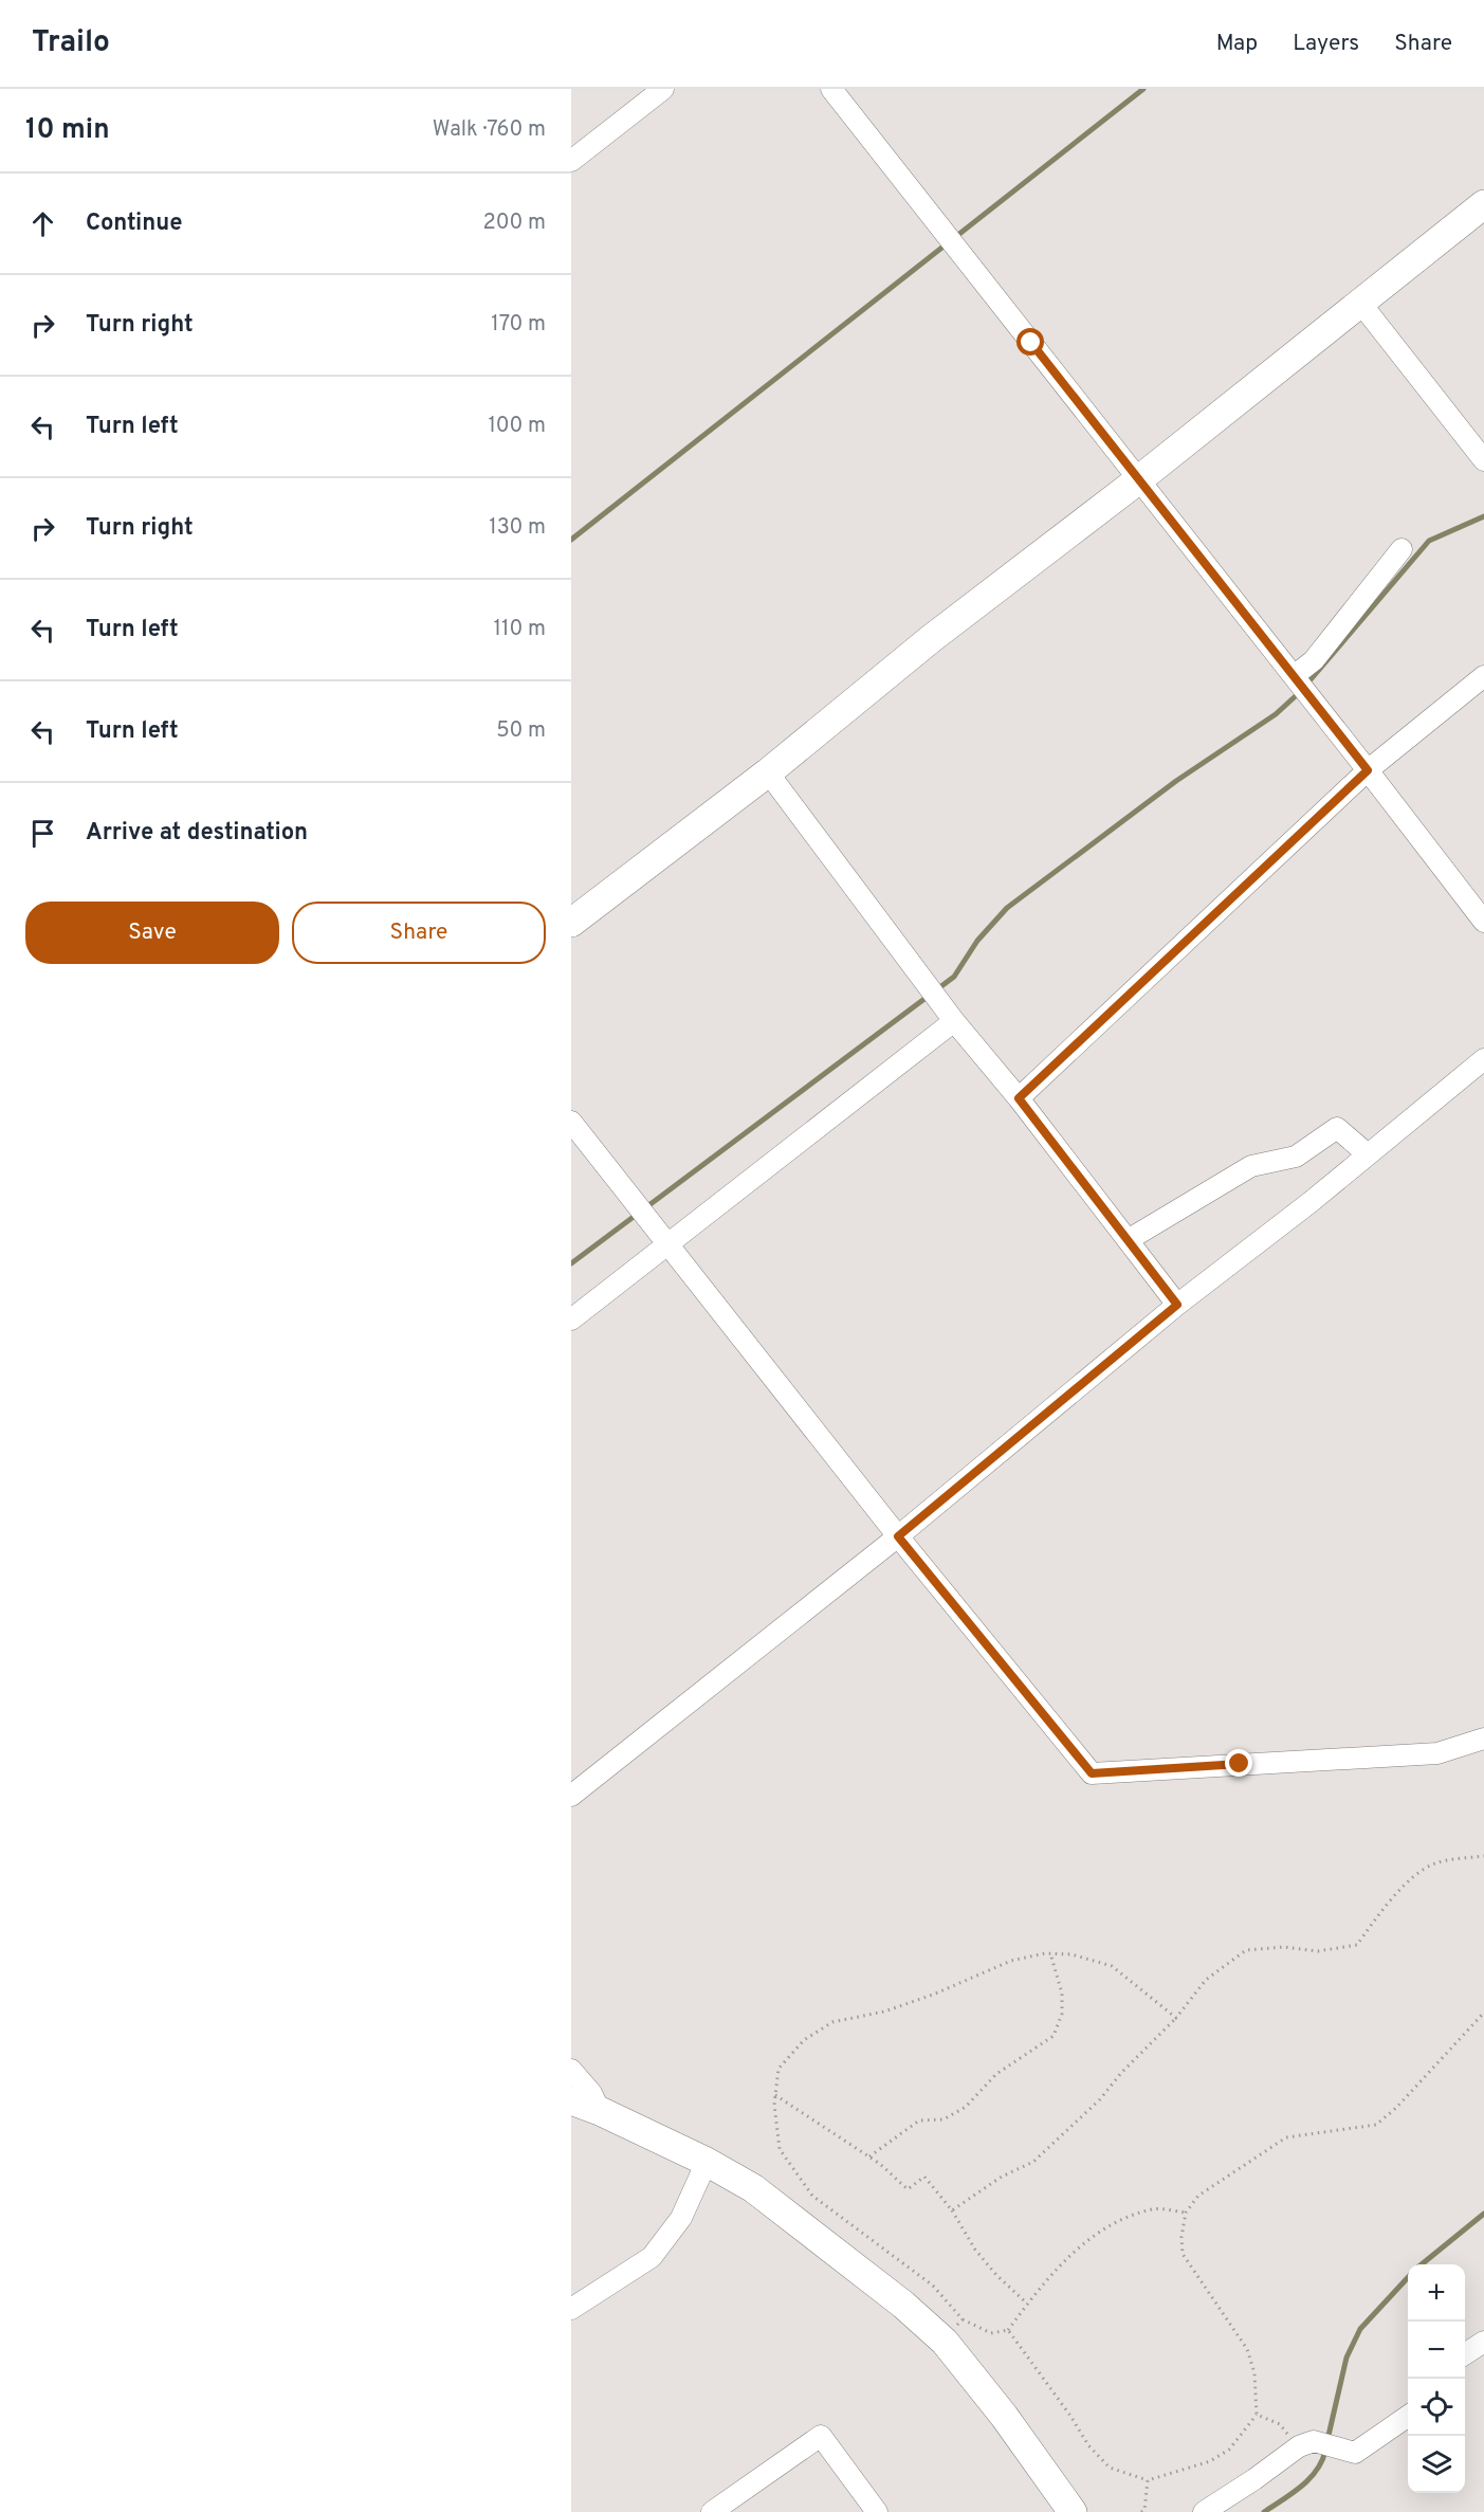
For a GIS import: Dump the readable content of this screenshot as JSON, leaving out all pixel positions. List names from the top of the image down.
{
  "page": {
    "header": "Trailo",
    "nav": ["Map", "Layers", "Share"],
    "heading": ["10 min", "Walk · 760 m"],
    "list": [
      ["Continue", "200 m"],
      ["Turn right", "170 m"],
      ["Turn left", "100 m"],
      ["Turn right", "130 m"],
      ["Turn left", "110 m"],
      ["Turn left", "50 m"],
      "Arrive at destination"
    ],
    "buttons": ["Save", "Share"],
    "map_buttons": ["+", "−"]
  }
}
